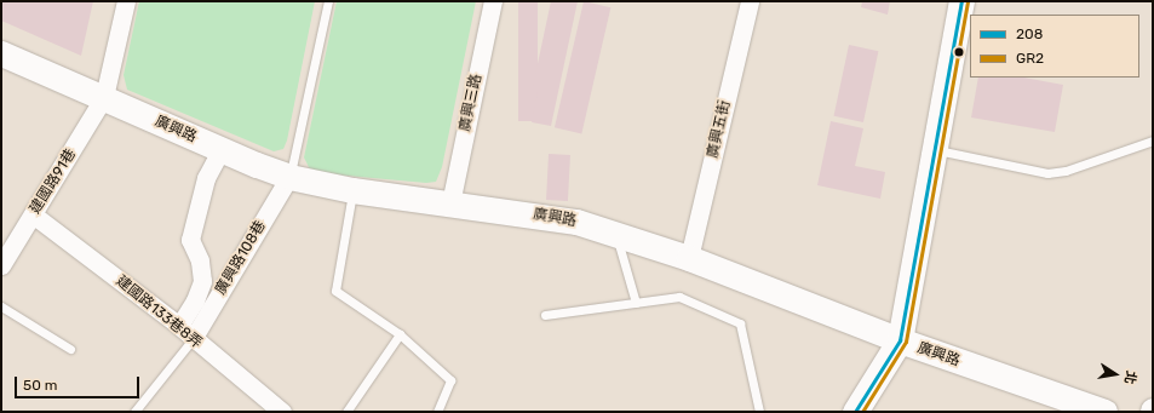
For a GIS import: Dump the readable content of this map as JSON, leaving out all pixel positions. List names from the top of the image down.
{
  "streets": {
    "street": [
      "廣興三路",
      "廣興路",
      "廣興五街",
      "建國路91巷",
      "廣興路108巷",
      "建國路133巷8弄"
    ]
  },
  "crossings": [
    ["廣興三路", "廣興路"],
    ["廣興路", "廣興五街"],
    ["廣興路", "建國路91巷"],
    ["廣興路", "廣興路108巷"],
    ["建國路91巷", "建國路133巷8弄"],
    ["廣興路108巷", "建國路133巷8弄"]
  ],
  "lines": ["transit line 208", "transit line GR2"],
  "legend": ["208", "GR2"],
  "scale_bar": "50 m",
  "north": "right"
}
